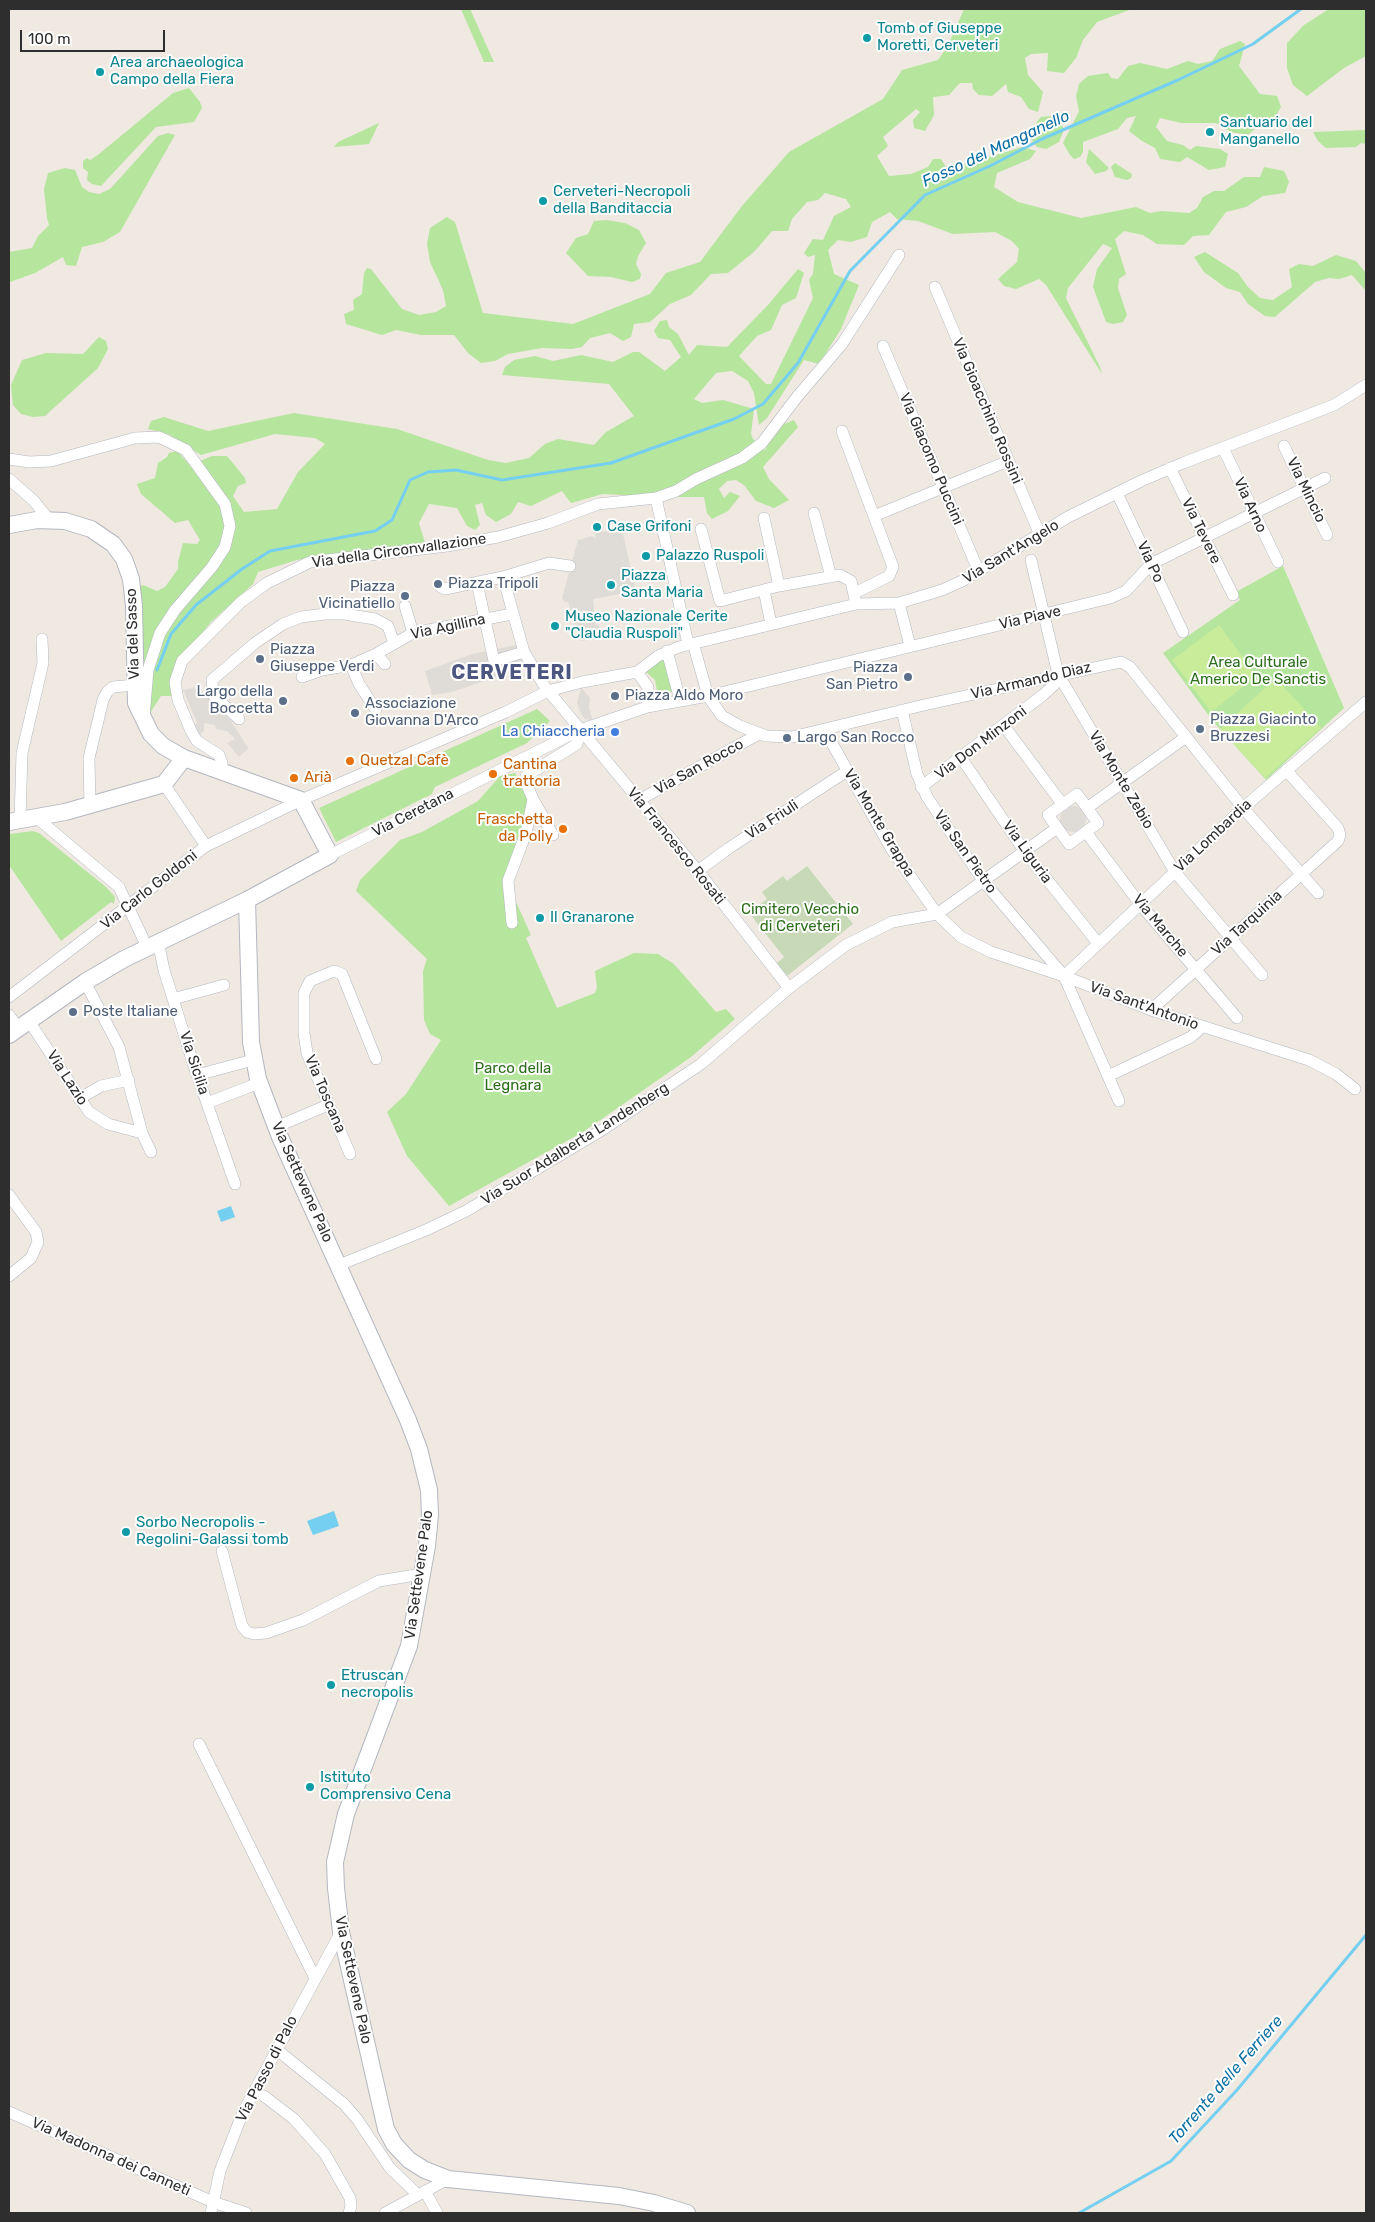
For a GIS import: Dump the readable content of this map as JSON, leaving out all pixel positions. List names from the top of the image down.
{
  "streets": {
    "street": [
      "Via Gioacchino Rossini",
      "Via Giacomo Puccini",
      "Via Mincio",
      "Via Arno",
      "Via Tevere",
      "Via della Circonvallazione",
      "Via Sant'Angelo",
      "Via Po",
      "Via Piave",
      "Via Agillina",
      "Via del Sasso",
      "Via Armando Diaz",
      "Via Don Minzoni",
      "Via San Rocco",
      "Via Monte Zebio",
      "Via Ceretana",
      "Via Friuli",
      "Via Monte Grappa",
      "Via Lombardia",
      "Via Francesco Rosati",
      "Via San Pietro",
      "Via Liguria",
      "Via Carlo Goldoni",
      "Via Tarquinia",
      "Via Marche",
      "Via Sant'Antonio",
      "Via Sicilia",
      "Via Lazio",
      "Via Toscana",
      "Via Suor Adalberta Landenberg",
      "Via Settevene Palo",
      "Via Passo di Palo",
      "Via Madonna dei Canneti"
    ]
  },
  "crossings": [
    ["Via Gioacchino Rossini", "Via Sant'Angelo"],
    ["Via Giacomo Puccini", "Via Sant'Angelo"],
    ["Via Mincio", "Via Piave"],
    ["Via Arno", "Via Sant'Angelo"],
    ["Via Arno", "Via Piave"],
    ["Via Tevere", "Via Sant'Angelo"],
    ["Via Tevere", "Via Piave"],
    ["Via della Circonvallazione", "Via del Sasso"],
    ["Via Sant'Angelo", "Via Po"],
    ["Via Po", "Via Piave"],
    ["Via Piave", "Via Armando Diaz"],
    ["Via Piave", "Via Monte Zebio"],
    ["Via del Sasso", "Via Carlo Goldoni"],
    ["Via Armando Diaz", "Via Don Minzoni"],
    ["Via Armando Diaz", "Via San Rocco"],
    ["Via Armando Diaz", "Via Monte Zebio"],
    ["Via Armando Diaz", "Via Monte Grappa"],
    ["Via Armando Diaz", "Via Lombardia"],
    ["Via Armando Diaz", "Via San Pietro"],
    ["Via Armando Diaz", "Via Tarquinia"],
    ["Via Don Minzoni", "Via Monte Zebio"],
    ["Via Don Minzoni", "Via San Pietro"],
    ["Via Don Minzoni", "Via Liguria"],
    ["Via San Rocco", "Via Francesco Rosati"],
    ["Via Monte Zebio", "Via Lombardia"],
    ["Via Monte Zebio", "Via Tarquinia"],
    ["Via Ceretana", "Via Francesco Rosati"],
    ["Via Ceretana", "Via Settevene Palo"],
    ["Via Friuli", "Via Monte Grappa"],
    ["Via Friuli", "Via Francesco Rosati"],
    ["Via Monte Grappa", "Via Sant'Antonio"],
    ["Via Monte Grappa", "Via Suor Adalberta Landenberg"],
    ["Via Lombardia", "Via San Pietro"],
    ["Via Lombardia", "Via Liguria"],
    ["Via Lombardia", "Via Tarquinia"],
    ["Via Lombardia", "Via Marche"],
    ["Via Lombardia", "Via Sant'Antonio"],
    ["Via Francesco Rosati", "Via Carlo Goldoni"],
    ["Via Francesco Rosati", "Via Suor Adalberta Landenberg"],
    ["Via San Pietro", "Via Sant'Antonio"],
    ["Via Carlo Goldoni", "Via Sicilia"],
    ["Via Tarquinia", "Via Marche"],
    ["Via Tarquinia", "Via Sant'Antonio"],
    ["Via Sant'Antonio", "Via Suor Adalberta Landenberg"],
    ["Via Suor Adalberta Landenberg", "Via Settevene Palo"],
    ["Via Settevene Palo", "Via Passo di Palo"],
    ["Via Passo di Palo", "Via Madonna dei Canneti"]
  ],
  "districts": ["CERVETERI"],
  "water": ["Fosso del Manganello", "Torrente delle Ferriere"],
  "parks": ["Area Culturale Americo De Sanctis", "Cimitero Vecchio di Cerveteri", "Parco della Legnara"],
  "places": [
    "Tomb of Giuseppe Moretti, Cerveteri",
    "Area archaeologica Campo della Fiera",
    "Santuario del Manganello",
    "Cerveteri-Necropoli della Banditaccia",
    "Case Grifoni",
    "Palazzo Ruspoli",
    "Piazza Tripoli",
    "Piazza Santa Maria",
    "Piazza Vicinatiello",
    "Museo Nazionale Cerite \"Claudia Ruspoli\"",
    "Piazza Giuseppe Verdi",
    "Piazza San Pietro",
    "Piazza Aldo Moro",
    "Largo della Boccetta",
    "Associazione Giovanna D'Arco",
    "Piazza Giacinto Bruzzesi",
    "La Chiaccheria",
    "Largo San Rocco",
    "Quetzal Cafè",
    "Cantina trattoria",
    "Arià",
    "Fraschetta da Polly",
    "Il Granarone",
    "Poste Italiane",
    "Sorbo Necropolis - Regolini-Galassi tomb",
    "Etruscan necropolis",
    "Istituto Comprensivo Cena"
  ],
  "scale_bar": "100 m"
}
